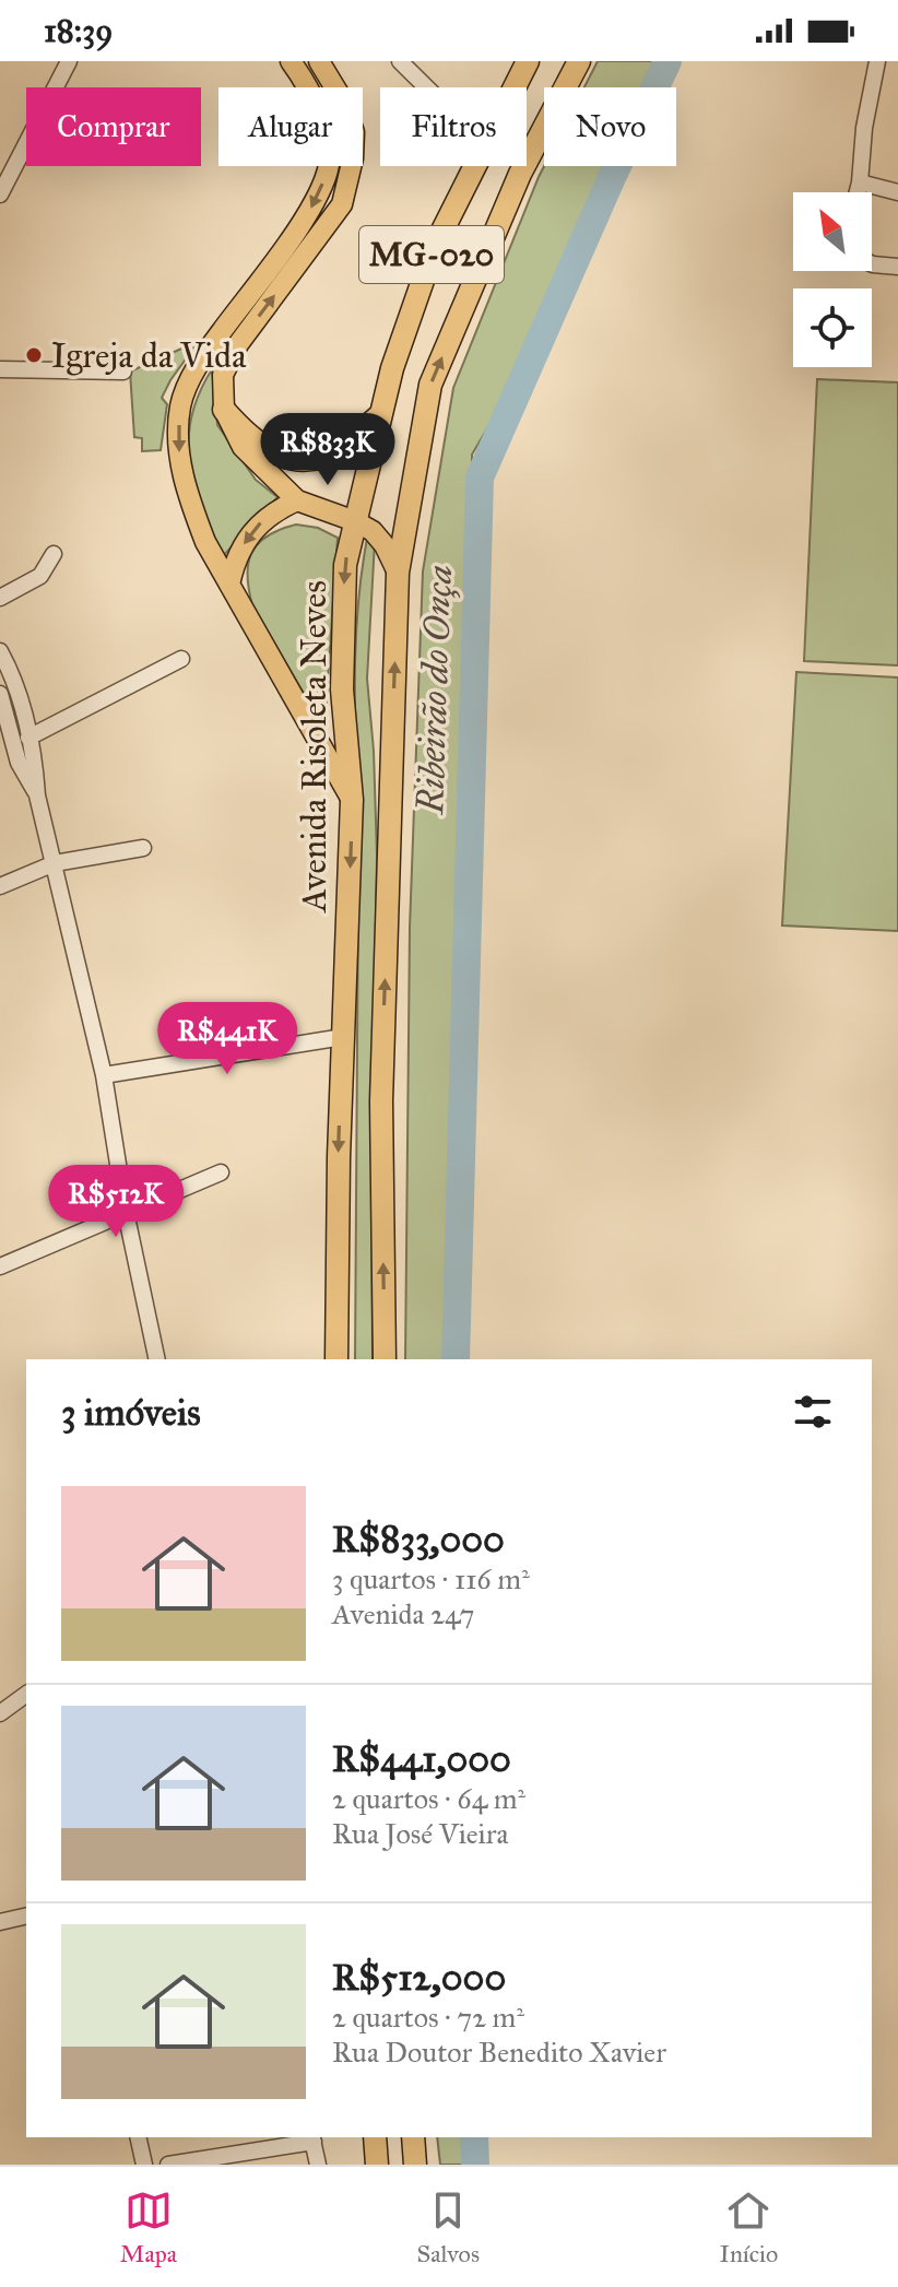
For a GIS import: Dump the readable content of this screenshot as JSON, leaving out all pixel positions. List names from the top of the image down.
{
  "streets": {
    "highway": ["MG-020", "Avenida Risoleta Neves"]
  },
  "water": ["Ribeirão do Onça"],
  "places": ["Igreja da Vida"],
  "north": "top left",
  "page": {
    "status": "18:39",
    "chip": [
      "Comprar",
      "Alugar",
      "Filtros",
      "Novo"
    ],
    "price": ["R$833K", "R$441K", "R$512K"],
    "heading": "3 imóveis",
    "list": [
      {
        "name": "R$833,000",
        "note": "3 quartos · 116 m² · Avenida 247"
      },
      {
        "name": "R$441,000",
        "note": "2 quartos · 64 m² · Rua José Vieira"
      },
      {
        "name": "R$512,000",
        "note": "2 quartos · 72 m² · Rua Doutor Benedito Xavier"
      }
    ],
    "tabs": ["Mapa", "Salvos", "Início"]
  }
}
